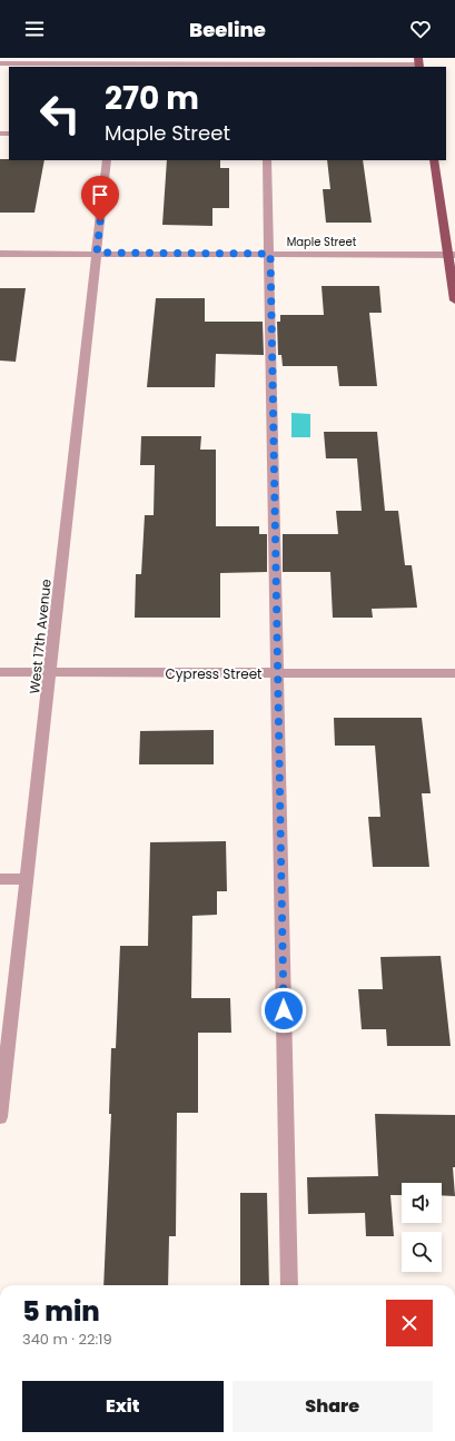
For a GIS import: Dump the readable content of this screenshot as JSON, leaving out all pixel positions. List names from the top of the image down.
{
  "streets": {
    "street": ["Maple Street", "West 17th Avenue", "Cypress Street"]
  },
  "crossings": [
    ["Maple Street", "West 17th Avenue"],
    ["West 17th Avenue", "Cypress Street"]
  ],
  "page": {
    "header": "Beeline",
    "turn": ["270 m", "Maple Street"],
    "heading": ["5 min", "340 m · 22:19"],
    "buttons": ["Exit", "Share"]
  }
}
